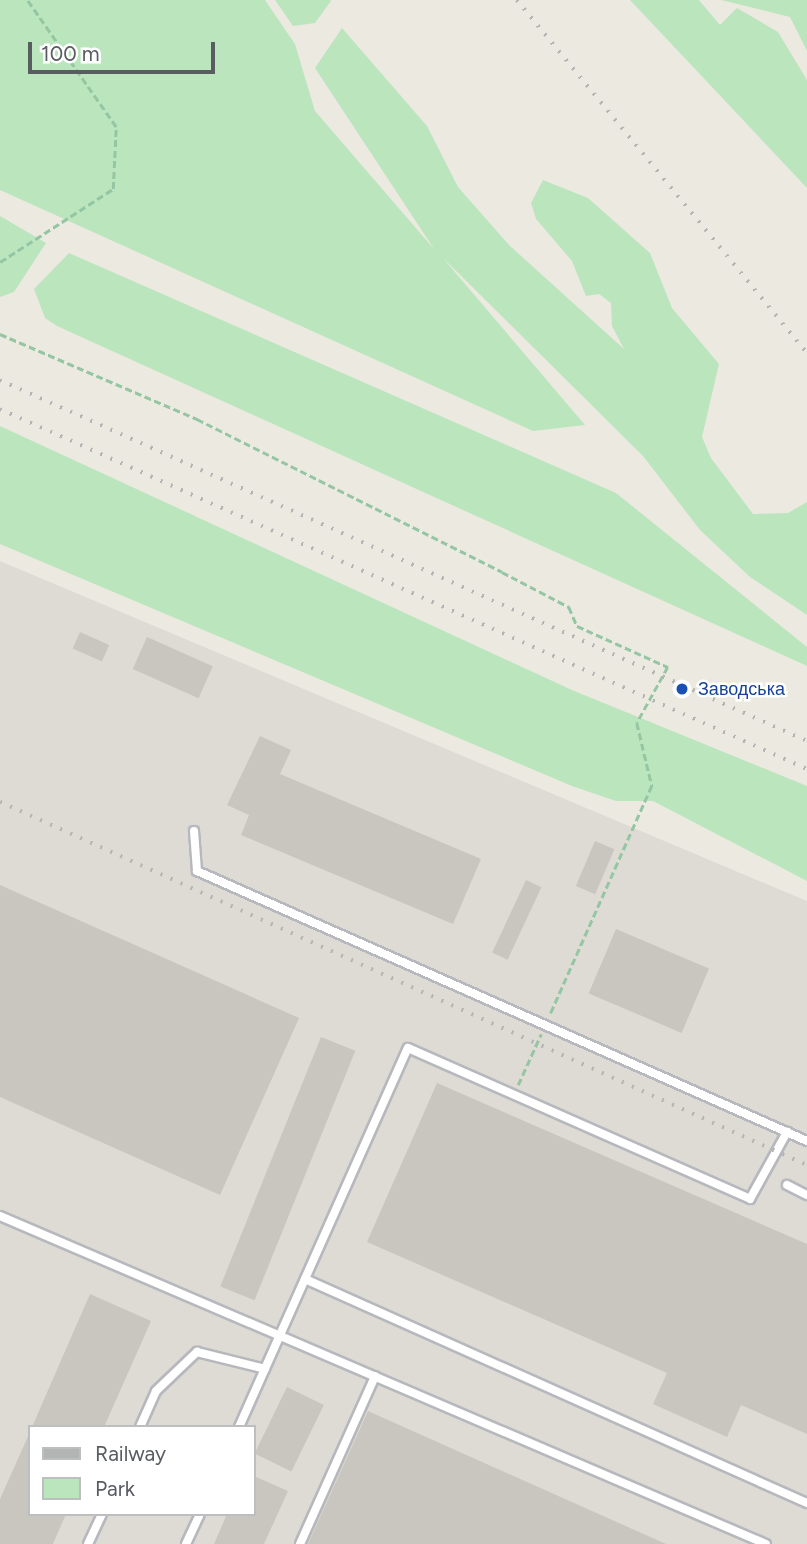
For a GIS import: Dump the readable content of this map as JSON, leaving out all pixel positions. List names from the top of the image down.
{
  "places": ["Заводська"],
  "legend": ["Railway", "Park"],
  "scale_bar": "100 m"
}
